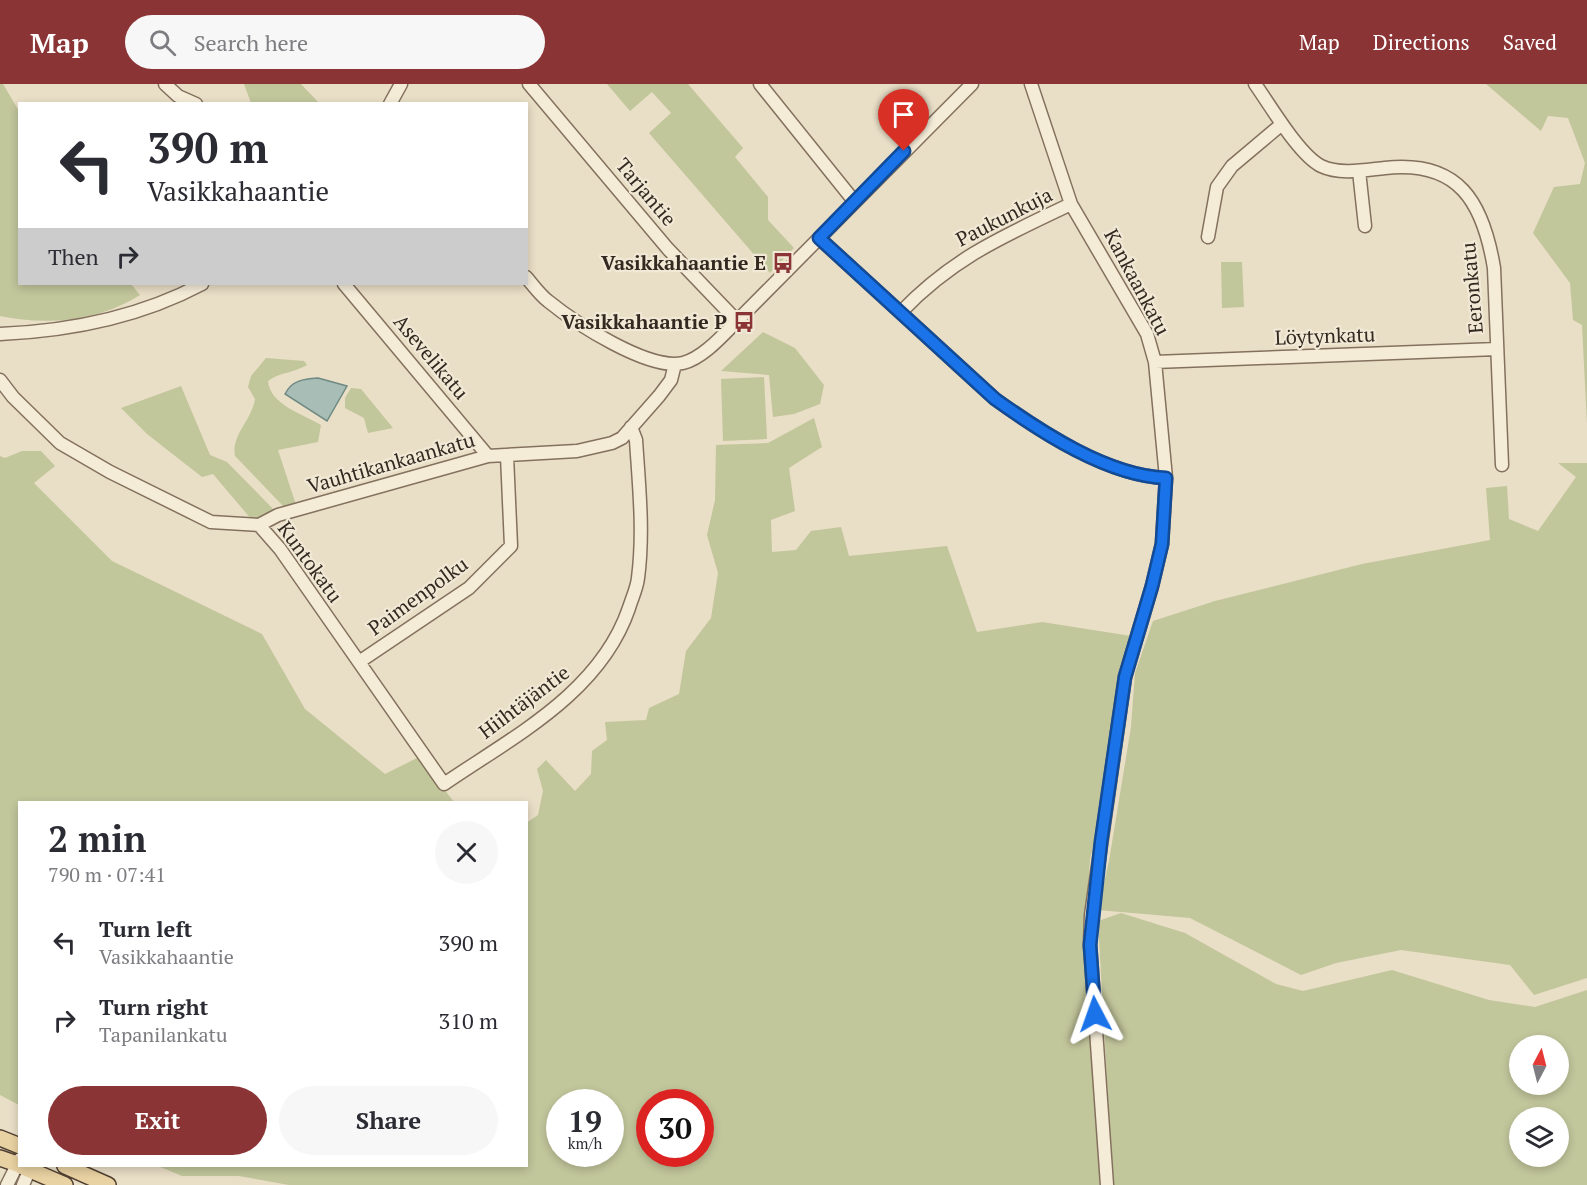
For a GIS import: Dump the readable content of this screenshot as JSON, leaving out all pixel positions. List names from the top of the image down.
{
  "streets": {
    "street": [
      "Tarjantie",
      "Paukunkuja",
      "Kankaankatu",
      "Eeronkatu",
      "Löytynkatu",
      "Asevelikatu",
      "Vauhtikankaankatu",
      "Kuntokatu",
      "Paimenpolku",
      "Hiihtäjäntie"
    ]
  },
  "crossings": [
    ["Paukunkuja", "Kankaankatu"],
    ["Kankaankatu", "Löytynkatu"],
    ["Eeronkatu", "Löytynkatu"],
    ["Asevelikatu", "Vauhtikankaankatu"],
    ["Vauhtikankaankatu", "Kuntokatu"],
    ["Vauhtikankaankatu", "Paimenpolku"],
    ["Vauhtikankaankatu", "Hiihtäjäntie"],
    ["Kuntokatu", "Paimenpolku"],
    ["Kuntokatu", "Hiihtäjäntie"]
  ],
  "places": {
    "bus stop": ["Vasikkahaantie E", "Vasikkahaantie P"]
  },
  "north": "top",
  "page": {
    "header": "Map",
    "search": "Search here",
    "nav": ["Map", "Directions", "Saved"],
    "turn": ["390 m", "Vasikkahaantie"],
    "then": "Then",
    "heading": ["2 min", "790 m · 07:41"],
    "list": [
      {
        "name": "Turn left",
        "note": "Vasikkahaantie",
        "value": "390 m"
      },
      {
        "name": "Turn right",
        "note": "Tapanilankatu",
        "value": "310 m"
      }
    ],
    "buttons": ["Exit", "Share"],
    "speed": "19 km/h",
    "limit": "30"
  }
}
